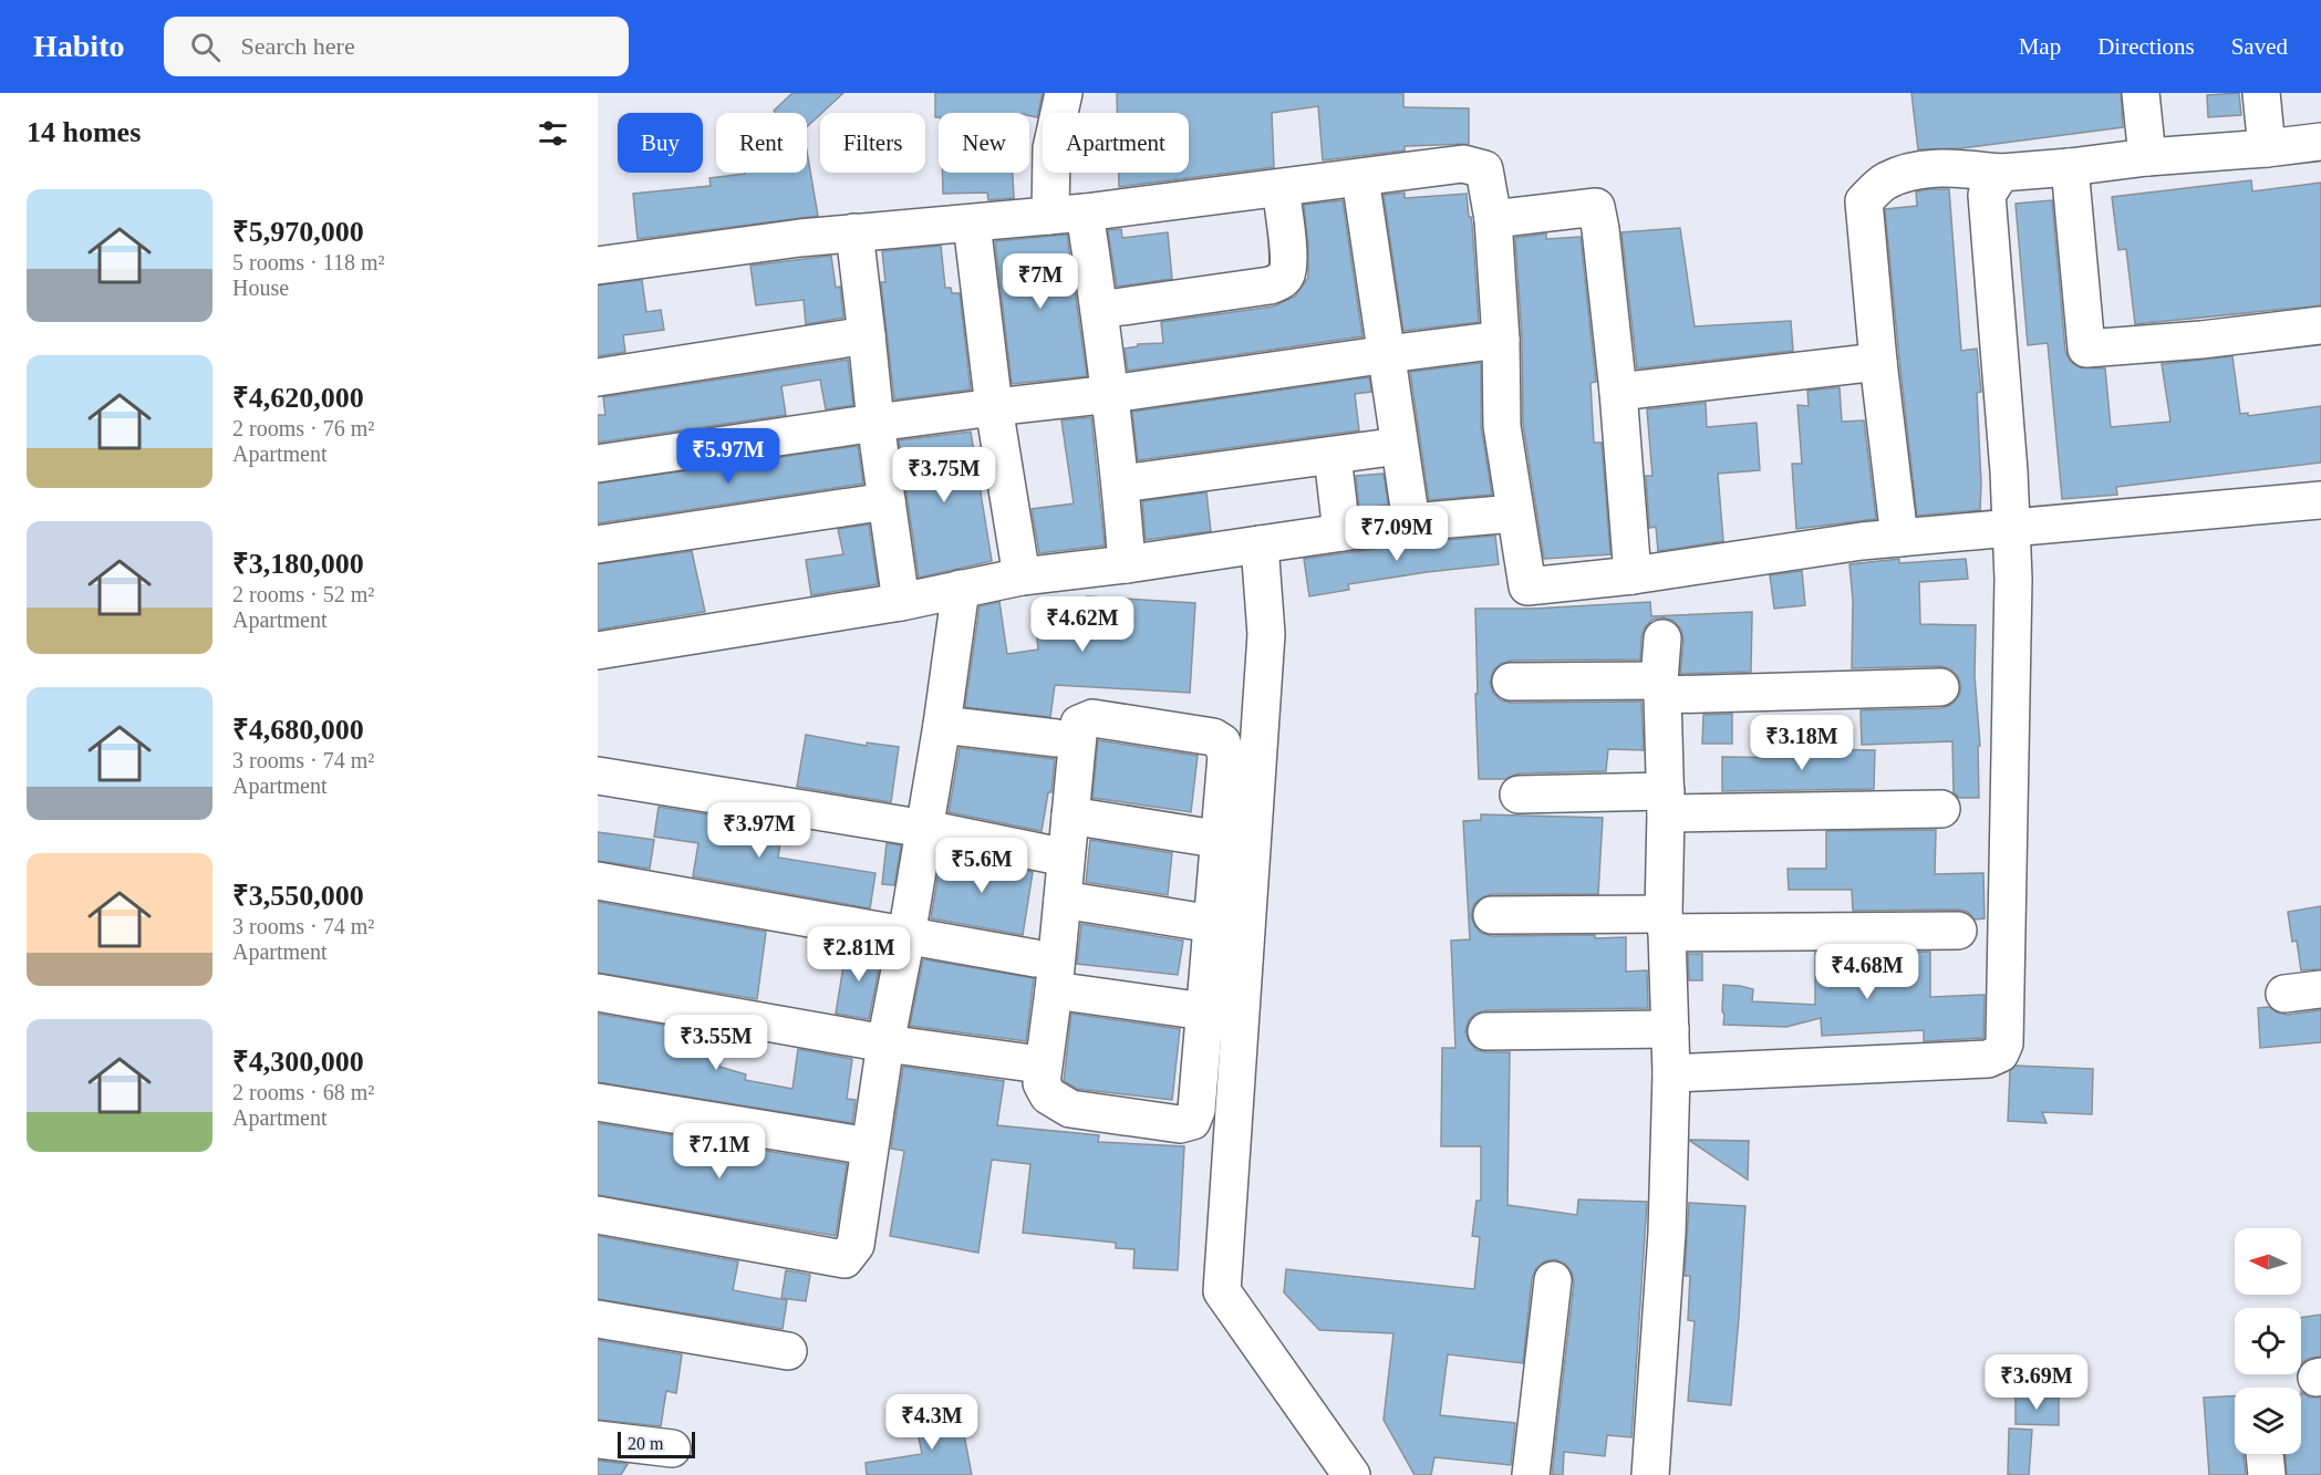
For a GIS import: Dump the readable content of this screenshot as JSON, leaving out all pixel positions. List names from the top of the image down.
{
  "scale_bar": "20 m",
  "north": "left",
  "page": {
    "header": "Habito",
    "search": "Search here",
    "nav": ["Map", "Directions", "Saved"],
    "heading": "14 homes",
    "chip": [
      "Buy",
      "Rent",
      "Filters",
      "New",
      "Apartment"
    ],
    "list": [
      {
        "name": "₹5,970,000",
        "note": "5 rooms · 118 m² · House"
      },
      {
        "name": "₹4,620,000",
        "note": "2 rooms · 76 m² · Apartment"
      },
      {
        "name": "₹3,180,000",
        "note": "2 rooms · 52 m² · Apartment"
      },
      {
        "name": "₹4,680,000",
        "note": "3 rooms · 74 m² · Apartment"
      },
      {
        "name": "₹3,550,000",
        "note": "3 rooms · 74 m² · Apartment"
      },
      {
        "name": "₹4,300,000",
        "note": "2 rooms · 68 m² · Apartment"
      }
    ],
    "price": [
      "₹7M",
      "₹5.97M",
      "₹3.75M",
      "₹7.09M",
      "₹4.62M",
      "₹3.18M",
      "₹3.97M",
      "₹5.6M",
      "₹2.81M",
      "₹4.68M",
      "₹3.55M",
      "₹7.1M",
      "₹3.69M",
      "₹4.3M"
    ],
    "scale": "20 m"
  }
}
